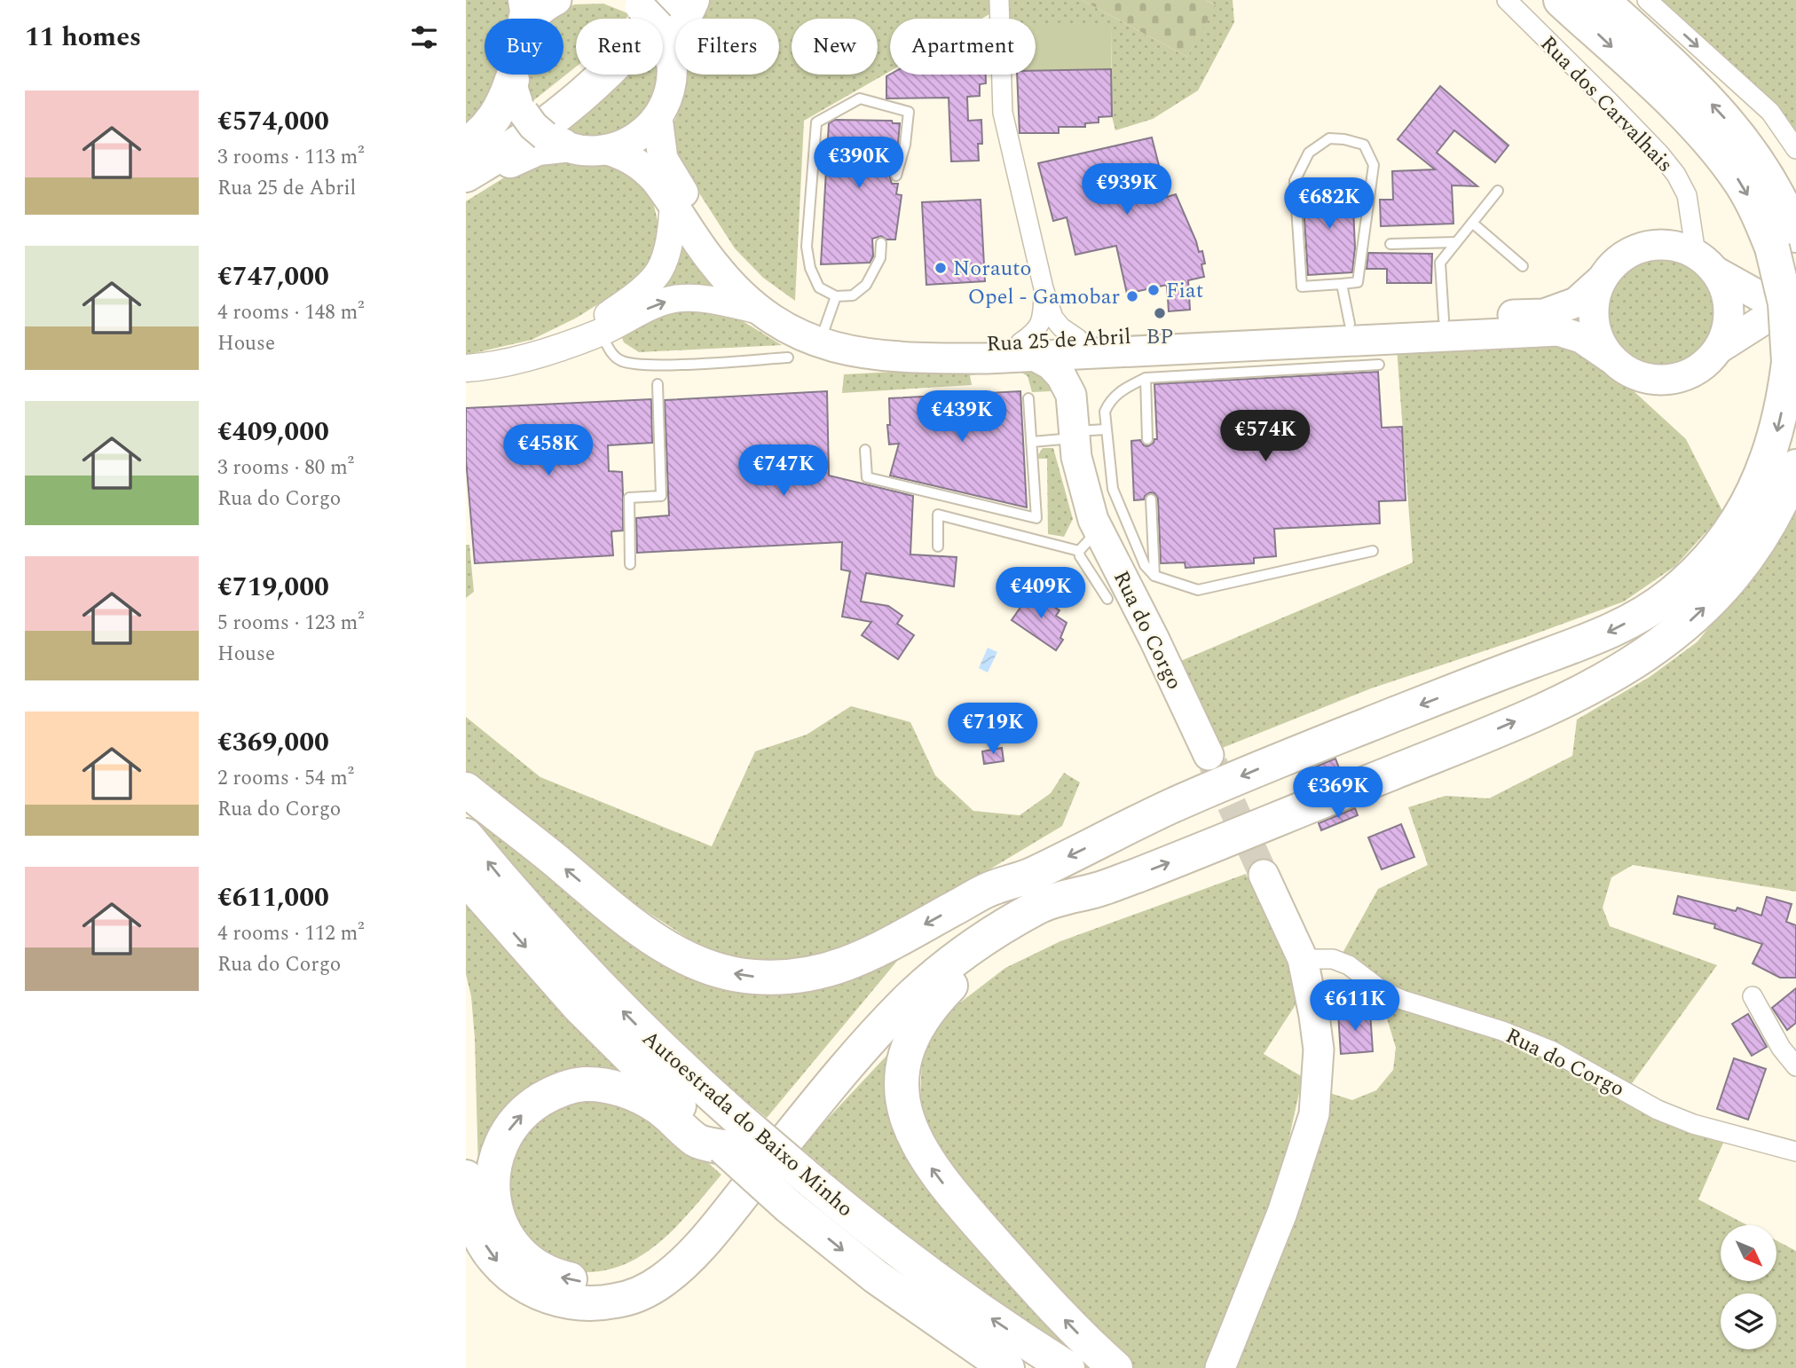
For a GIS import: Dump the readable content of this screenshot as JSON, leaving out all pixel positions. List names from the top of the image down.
{
  "streets": {
    "highway": ["Autoestrada do Baixo Minho"],
    "main road": ["Rua 25 de Abril", "Rua do Corgo"],
    "street": ["Rua dos Carvalhais"]
  },
  "crossings": [
    ["Rua dos Carvalhais", "Rua 25 de Abril"],
    ["Rua 25 de Abril", "Rua do Corgo"]
  ],
  "places": [
    "Norauto",
    "Fiat",
    "Opel - Gamobar",
    "BP"
  ],
  "north": "bottom right",
  "page": {
    "heading": "11 homes",
    "chip": [
      "Buy",
      "Rent",
      "Filters",
      "New",
      "Apartment"
    ],
    "list": [
      {
        "name": "€574,000",
        "note": "3 rooms · 113 m² · Rua 25 de Abril"
      },
      {
        "name": "€747,000",
        "note": "4 rooms · 148 m² · House"
      },
      {
        "name": "€409,000",
        "note": "3 rooms · 80 m² · Rua do Corgo"
      },
      {
        "name": "€719,000",
        "note": "5 rooms · 123 m² · House"
      },
      {
        "name": "€369,000",
        "note": "2 rooms · 54 m² · Rua do Corgo"
      },
      {
        "name": "€611,000",
        "note": "4 rooms · 112 m² · Rua do Corgo"
      }
    ],
    "price": [
      "€390K",
      "€939K",
      "€682K",
      "€439K",
      "€574K",
      "€458K",
      "€747K",
      "€409K",
      "€719K",
      "€369K",
      "€611K"
    ]
  }
}
